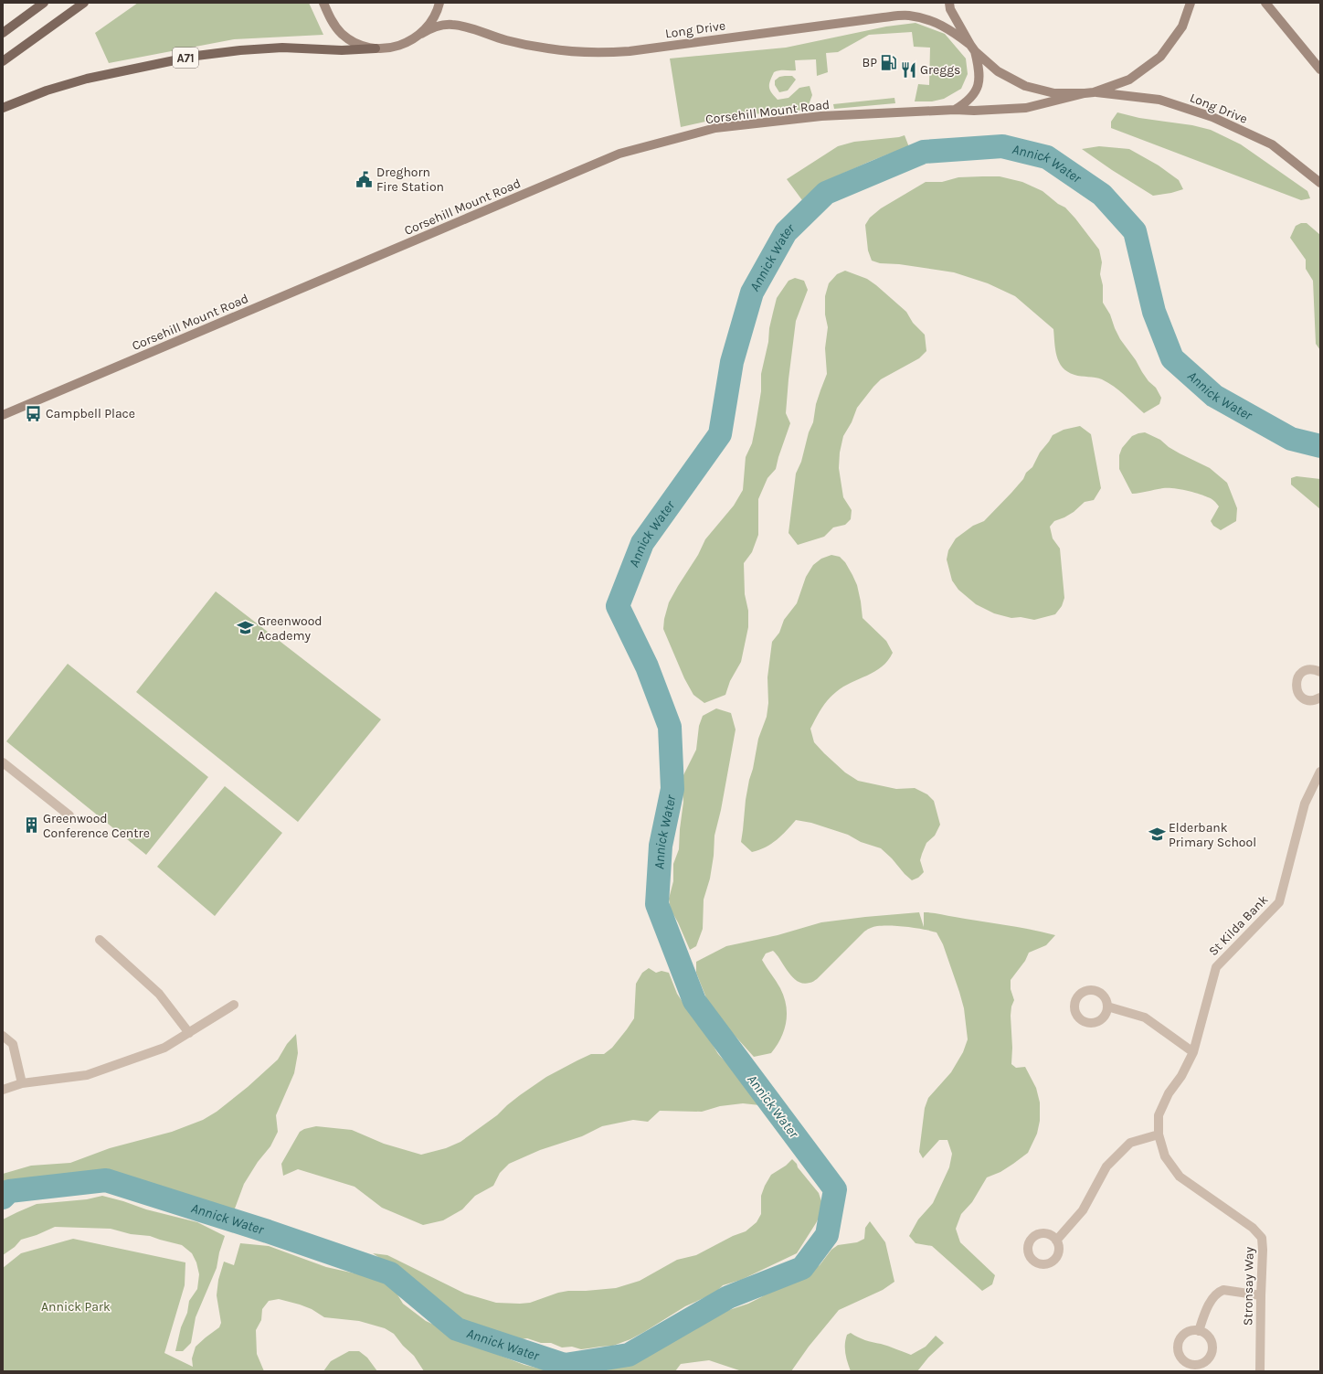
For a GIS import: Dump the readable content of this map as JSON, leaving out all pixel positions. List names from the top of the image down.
{
  "streets": {
    "main road": ["Long Drive", "A71", "Corsehill Mount Road"],
    "street": ["St Kilda Bank", "Stronsay Way"]
  },
  "crossings": [
    ["St Kilda Bank", "Stronsay Way"]
  ],
  "water": ["Annick Water"],
  "parks": ["Annick Park"],
  "places": {
    "fuel station": ["BP"],
    "restaurant": ["Greggs"],
    "public building": ["Dreghorn Fire Station"],
    "bus stop": ["Campbell Place"],
    "school or university": ["Greenwood Academy", "Elderbank Primary School"],
    "building": ["Greenwood Conference Centre"]
  }
}
